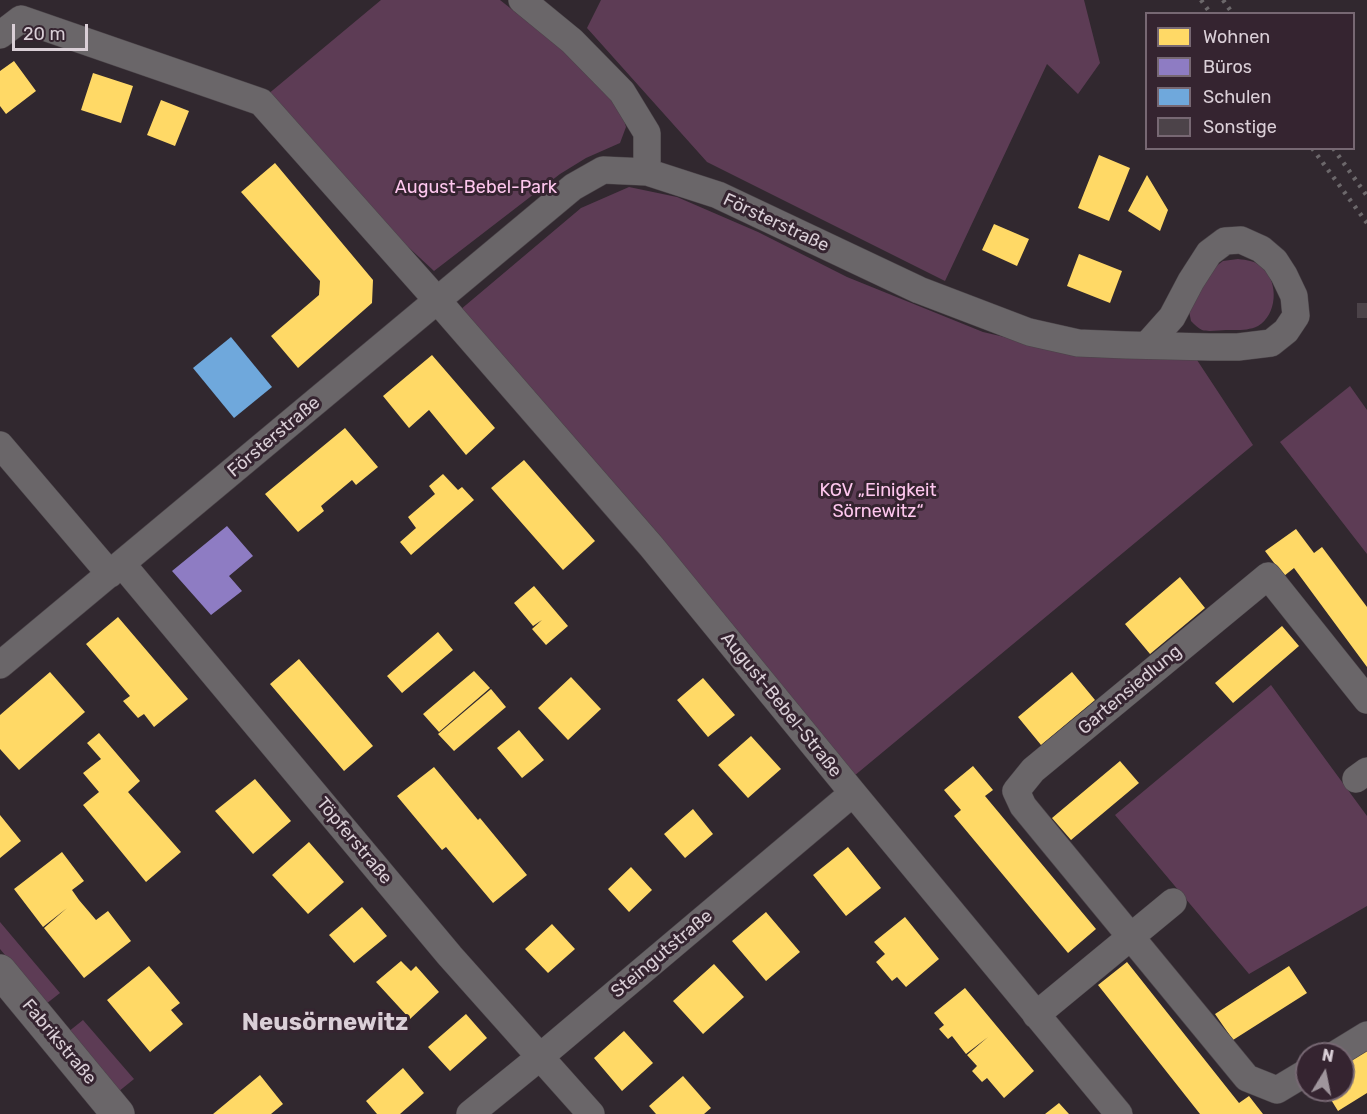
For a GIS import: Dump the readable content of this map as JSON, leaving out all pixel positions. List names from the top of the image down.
{
  "streets": {
    "street": [
      "Försterstraße",
      "Gartensiedlung",
      "August-Bebel-Straße",
      "Töpferstraße",
      "Steingutstraße",
      "Fabrikstraße"
    ]
  },
  "crossings": [
    ["Försterstraße", "August-Bebel-Straße"],
    ["Försterstraße", "Töpferstraße"],
    ["August-Bebel-Straße", "Steingutstraße"],
    ["Töpferstraße", "Steingutstraße"]
  ],
  "districts": ["Neusörnewitz"],
  "parks": ["August-Bebel-Park", "KGV „Einigkeit Sörnewitz“"],
  "legend": [
    "Wohnen",
    "Büros",
    "Schulen",
    "Sonstige"
  ],
  "scale_bar": "20 m",
  "north": "top"
}
